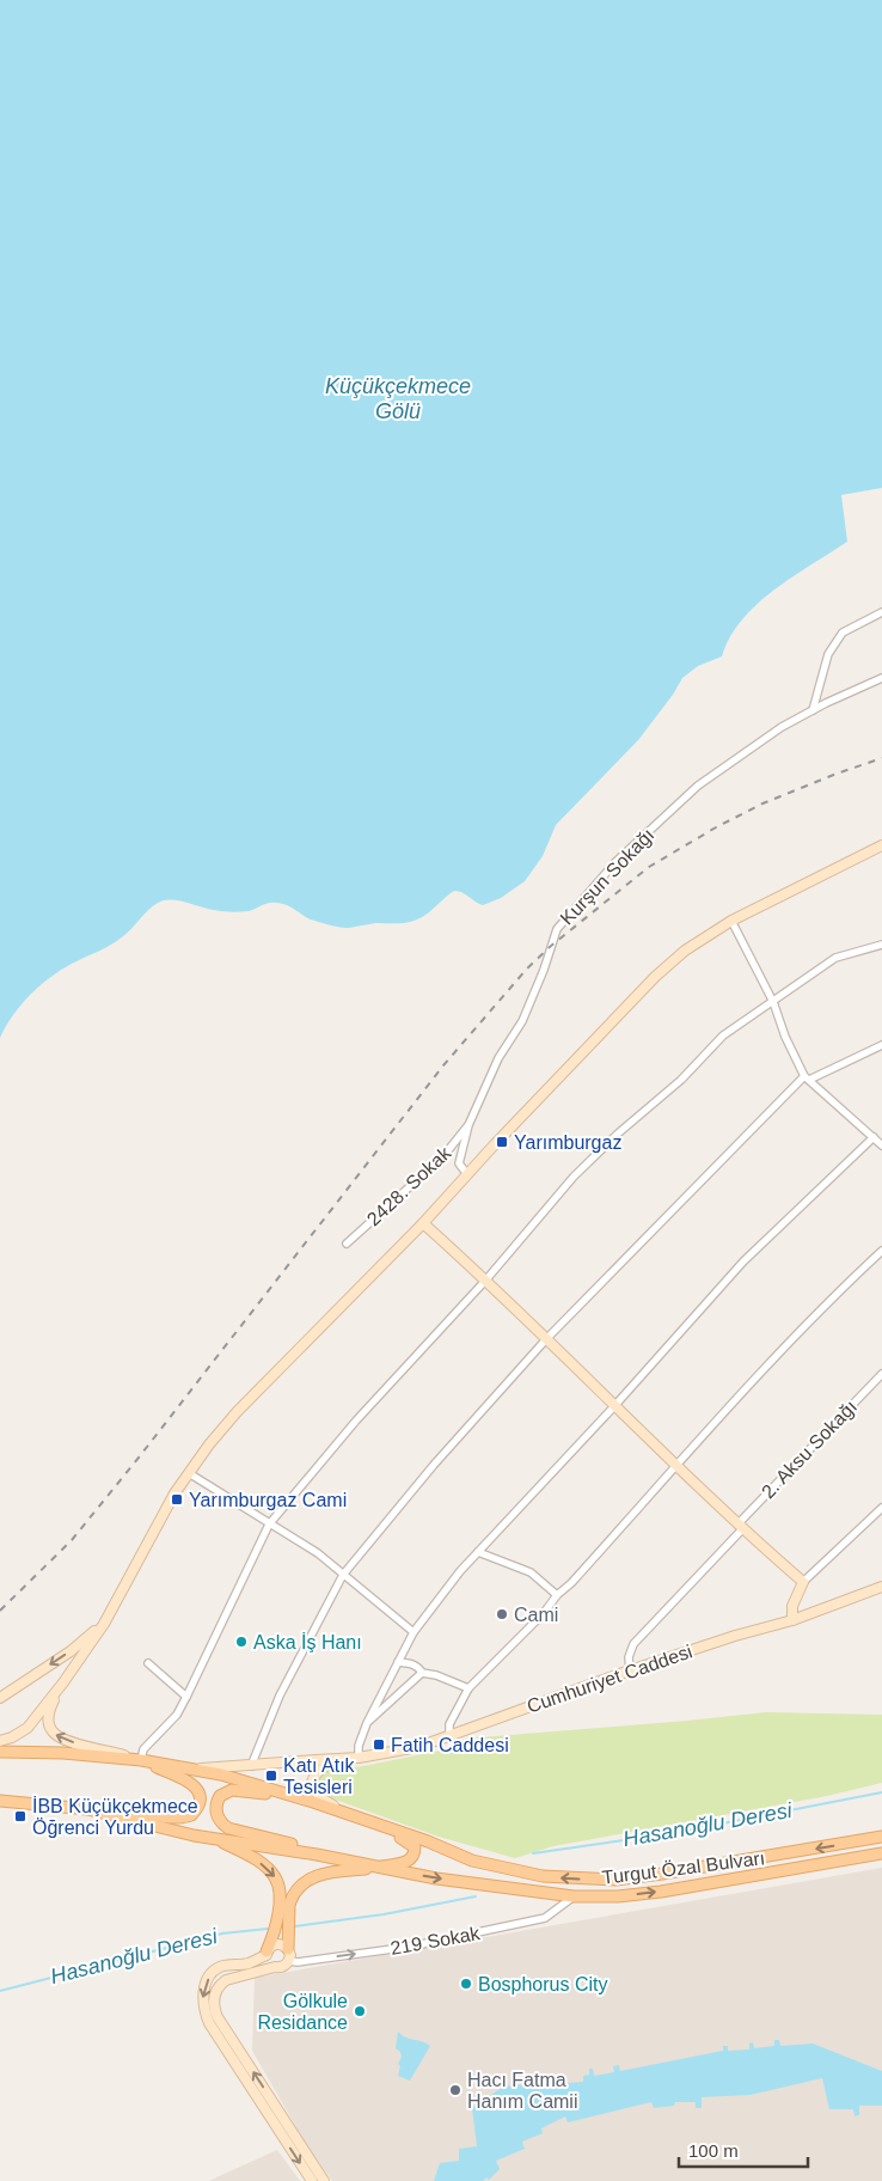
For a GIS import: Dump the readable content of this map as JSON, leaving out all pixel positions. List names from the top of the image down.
{
  "streets": {
    "main road": ["Turgut Özal Bulvarı"],
    "street": [
      "Kurşun Sokağı",
      "2428. Sokak",
      "2. Aksu Sokağı",
      "Cumhuriyet Caddesi",
      "219 Sokak"
    ]
  },
  "crossings": [
    ["Kurşun Sokağı", "2428. Sokak"],
    ["2. Aksu Sokağı", "Cumhuriyet Caddesi"],
    ["Cumhuriyet Caddesi", "Turgut Özal Bulvarı"],
    ["Turgut Özal Bulvarı", "219 Sokak"]
  ],
  "one_way": ["219 Sokak"],
  "water": ["Küçükçekmece Gölü", "Hasanoğlu Deresi"],
  "places": {
    "transit": [
      "Yarımburgaz",
      "Yarımburgaz Cami",
      "Fatih Caddesi",
      "Katı Atık Tesisleri",
      "İBB Küçükçekmece Öğrenci Yurdu"
    ],
    "other": [
      "Cami",
      "Aska İş Hanı",
      "Bosphorus City",
      "Gölkule Residance",
      "Hacı Fatma Hanım Camii"
    ]
  },
  "scale_bar": "100 m"
}
